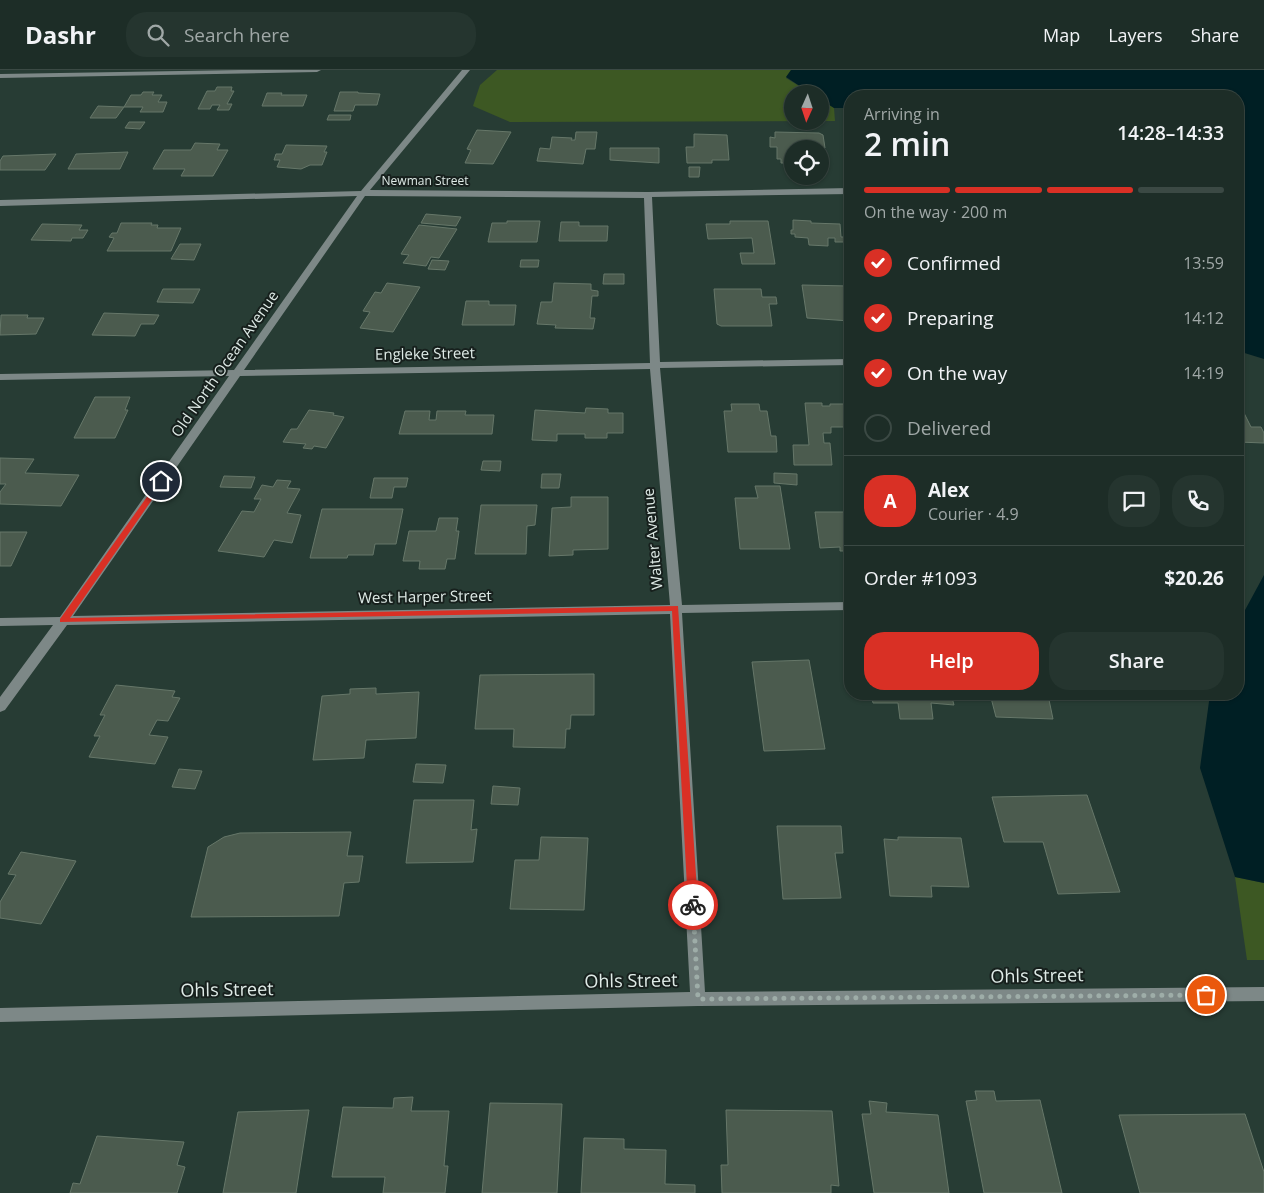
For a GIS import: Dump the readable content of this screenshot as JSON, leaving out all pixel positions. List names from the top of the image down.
{
  "streets": {
    "street": [
      "Newman Street",
      "Engleke Street",
      "Old North Ocean Avenue",
      "Walter Avenue",
      "West Harper Street",
      "Ohls Street"
    ]
  },
  "crossings": [
    ["Newman Street", "Old North Ocean Avenue"],
    ["Newman Street", "Walter Avenue"],
    ["Engleke Street", "Old North Ocean Avenue"],
    ["Engleke Street", "Walter Avenue"],
    ["Old North Ocean Avenue", "West Harper Street"],
    ["Walter Avenue", "West Harper Street"],
    ["Walter Avenue", "Ohls Street"]
  ],
  "north": "bottom",
  "page": {
    "header": "Dashr",
    "search": "Search here",
    "nav": ["Map", "Layers", "Share"],
    "heading": ["2 min", "Arriving in", "14:28–14:33"],
    "panel": [
      "Alex",
      "Courier · 4.9",
      "Order #1093",
      "$20.26"
    ],
    "bar": "On the way · 200 m",
    "list": [
      ["Confirmed", "13:59"],
      ["Preparing", "14:12"],
      ["On the way", "14:19"],
      "Delivered"
    ],
    "round": "A",
    "buttons": ["Help", "Share"]
  }
}
